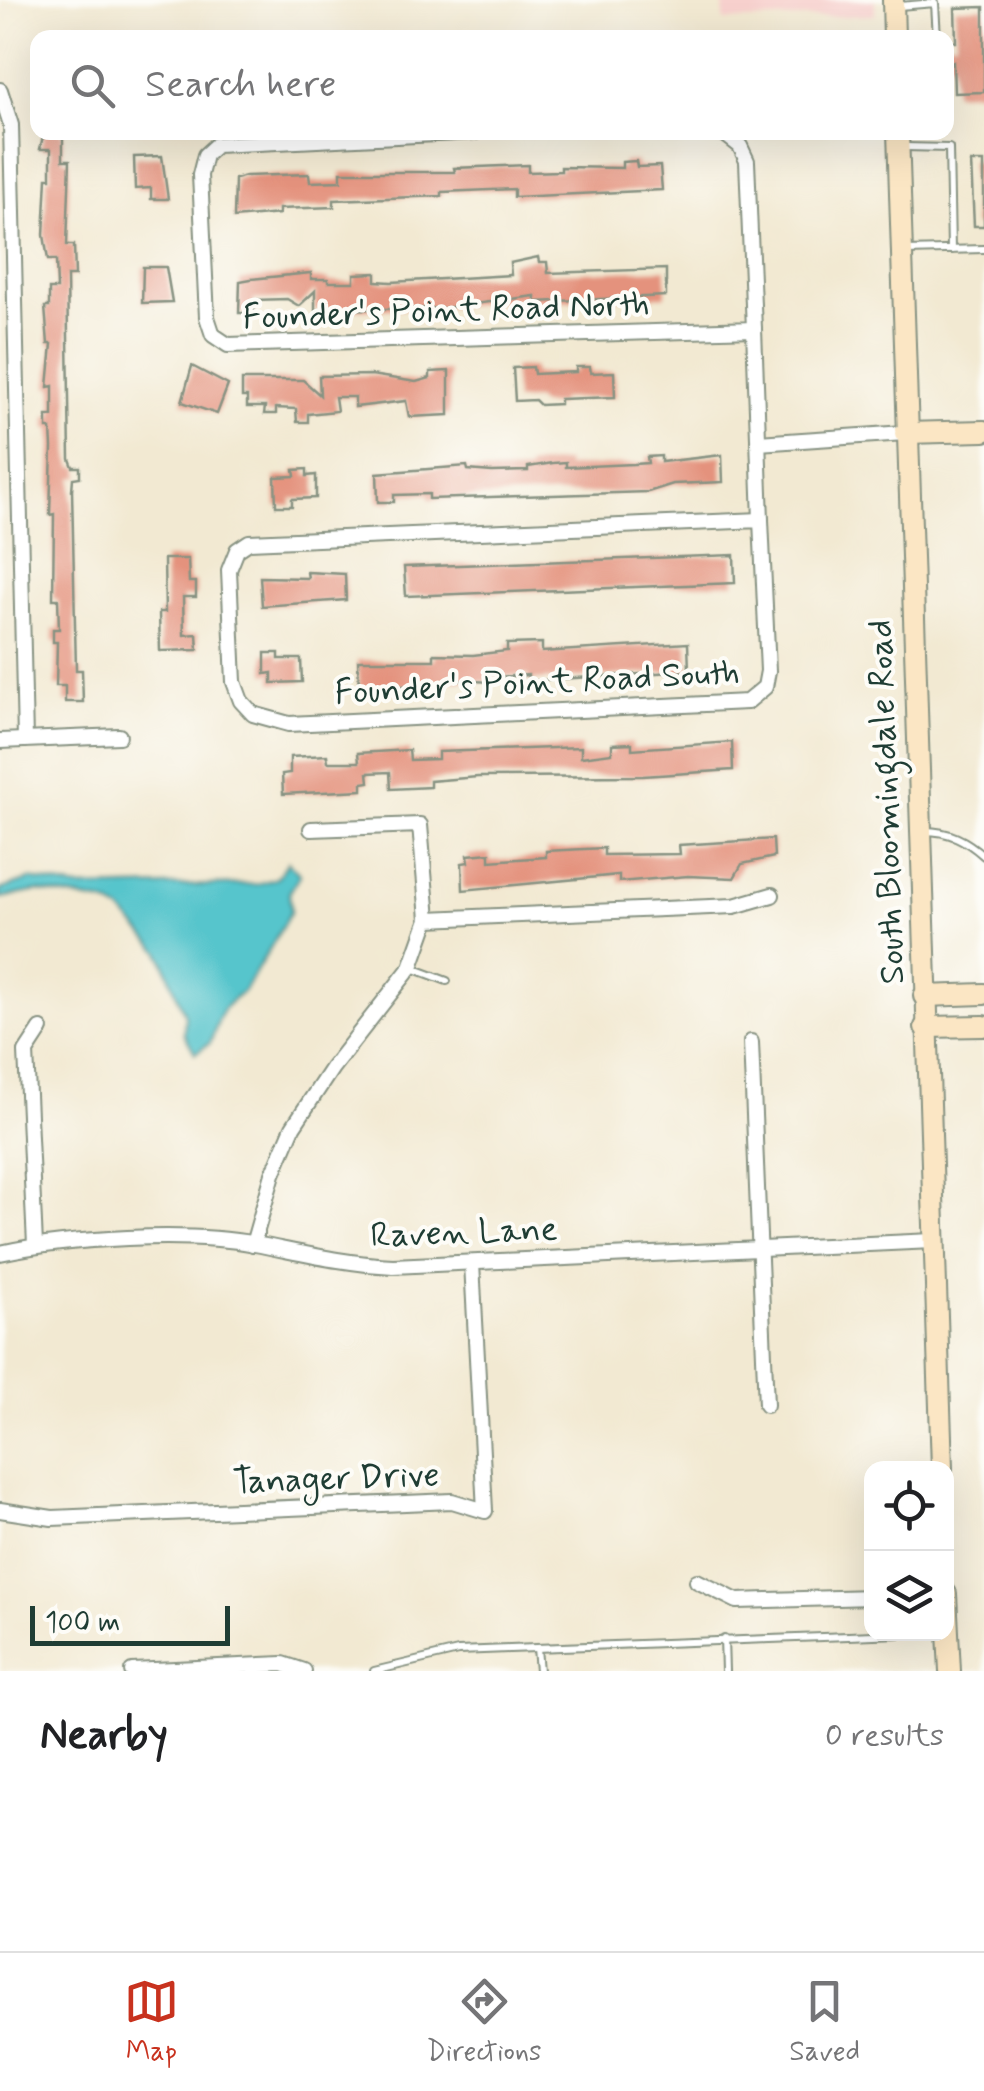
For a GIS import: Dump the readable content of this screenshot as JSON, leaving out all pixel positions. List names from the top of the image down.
{
  "streets": {
    "main road": ["South Bloomingdale Road"],
    "street": [
      "Founder's Point Road North",
      "Founder's Point Road South",
      "Raven Lane",
      "Tanager Drive"
    ]
  },
  "crossings": [
    ["South Bloomingdale Road", "Raven Lane"],
    ["Raven Lane", "Tanager Drive"]
  ],
  "scale_bar": "100 m",
  "page": {
    "search": "Search here",
    "scale": "100 m",
    "heading": ["Nearby", "0 results"],
    "nav": ["Map", "Directions", "Saved"]
  }
}
